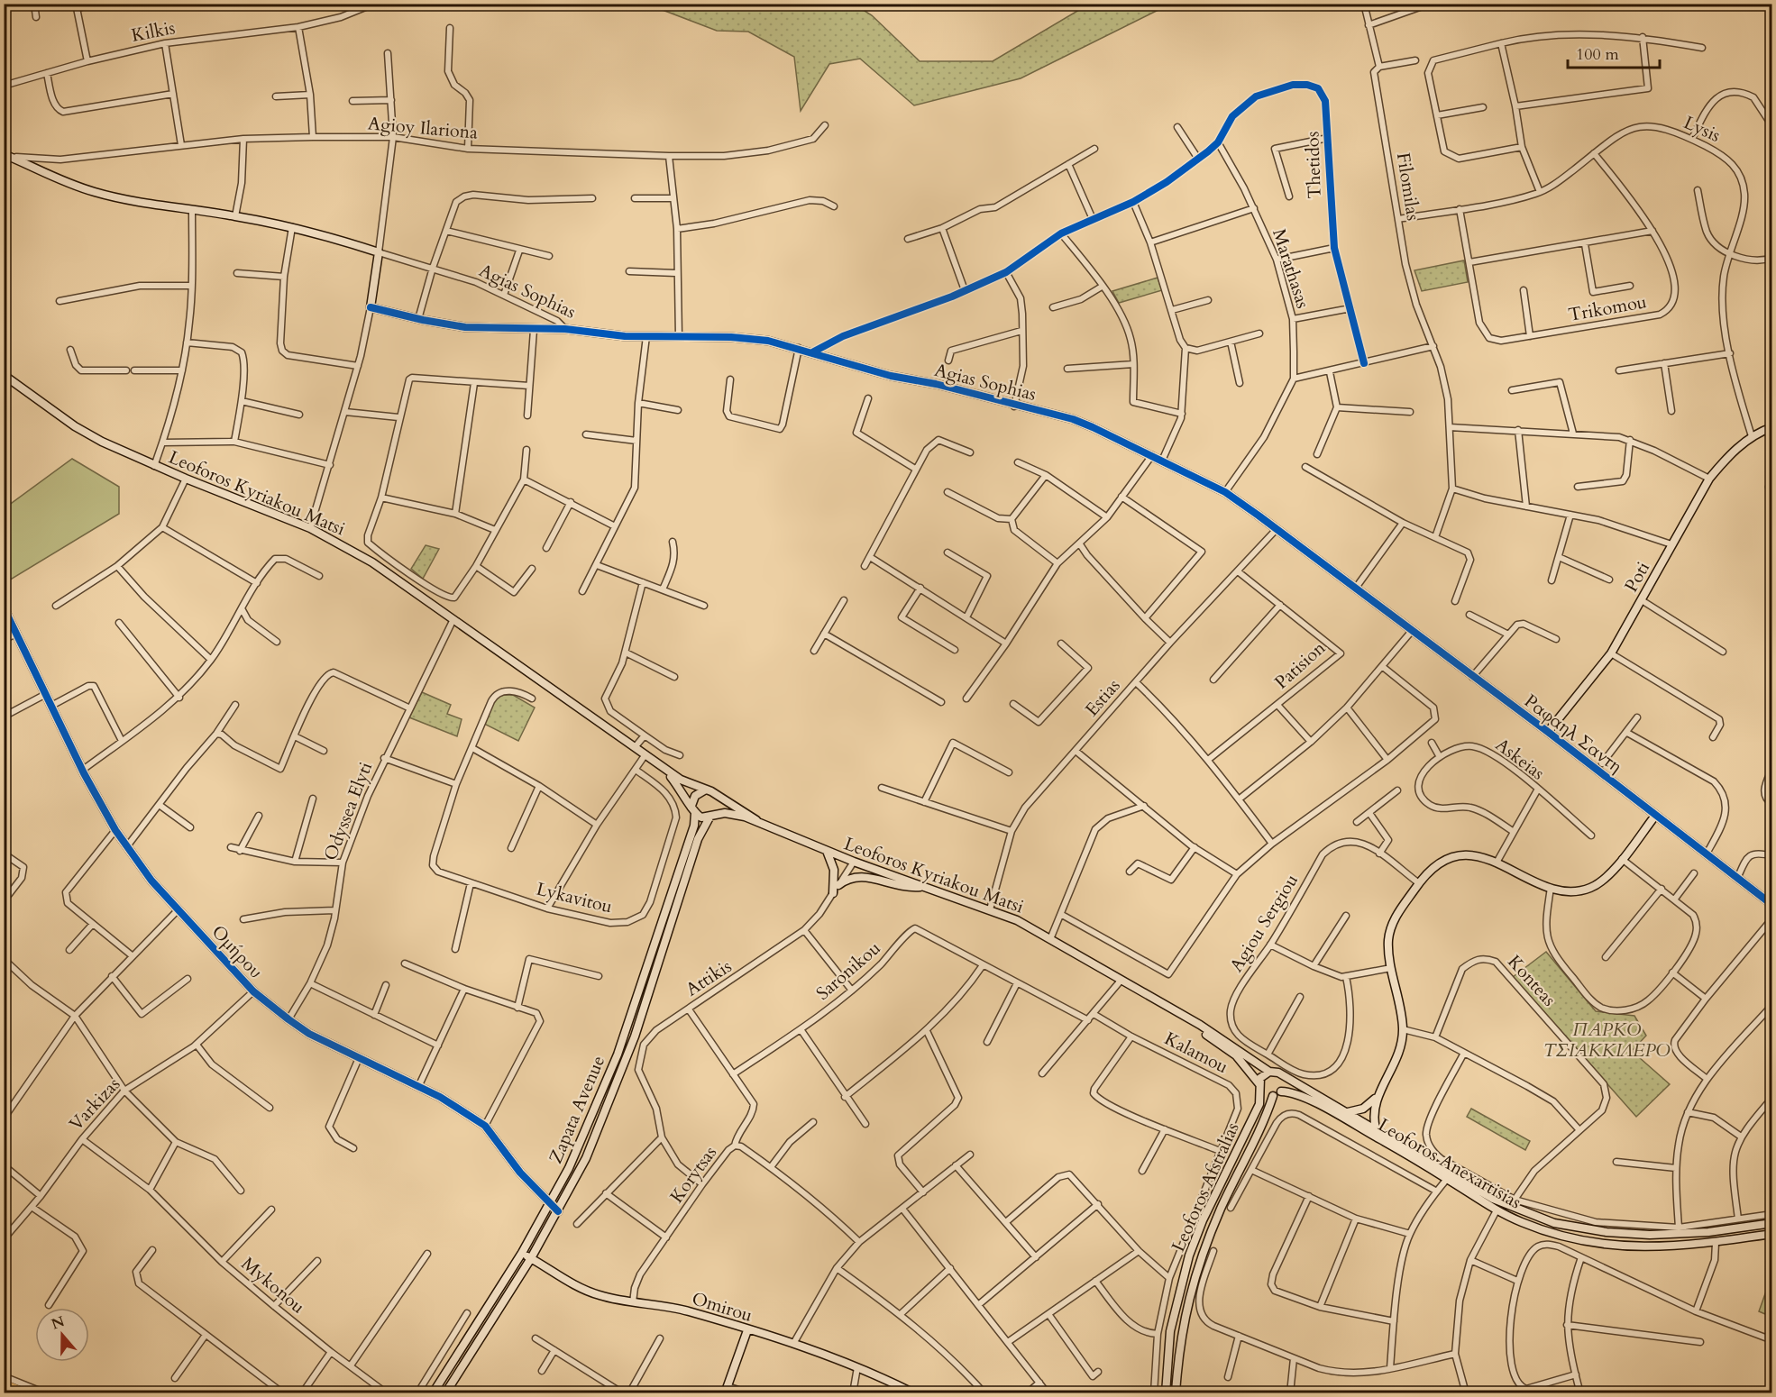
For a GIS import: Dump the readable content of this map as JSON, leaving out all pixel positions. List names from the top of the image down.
{
  "streets": {
    "main road": [
      "Agias Sophias",
      "Leoforos Kyriakou Matsi",
      "Poti",
      "Ραφαηλ Σαντη",
      "Ομήρου",
      "Zapata Avenue",
      "Leoforos Anexartisias",
      "Leoforos Afstralias",
      "Omirou"
    ],
    "street": [
      "Kilkis",
      "Agioy Ilariona",
      "Lysis",
      "Thetidos",
      "Filomilas",
      "Marathasas",
      "Trikomou",
      "Patision",
      "Estias",
      "Askeias",
      "Odyssea Elyti",
      "Lykavitou",
      "Agiou Sergiou",
      "Saronikou",
      "Attikis",
      "Konteas",
      "Kalamou",
      "Varkizas",
      "Korytsas",
      "Mykonou"
    ]
  },
  "crossings": [
    ["Agioy Ilariona", "Agias Sophias"],
    ["Lysis", "Filomilas"],
    ["Lysis", "Trikomou"],
    ["Lysis", "Poti"],
    ["Thetidos", "Marathasas"],
    ["Marathasas", "Agias Sophias"],
    ["Agias Sophias", "Estias"],
    ["Agias Sophias", "Ραφαηλ Σαντη"],
    ["Leoforos Kyriakou Matsi", "Estias"],
    ["Leoforos Kyriakou Matsi", "Odyssea Elyti"],
    ["Leoforos Kyriakou Matsi", "Attikis"],
    ["Leoforos Kyriakou Matsi", "Zapata Avenue"],
    ["Leoforos Kyriakou Matsi", "Leoforos Anexartisias"],
    ["Leoforos Kyriakou Matsi", "Leoforos Afstralias"],
    ["Poti", "Ραφαηλ Σαντη"],
    ["Patision", "Estias"],
    ["Odyssea Elyti", "Ομήρου"],
    ["Ομήρου", "Varkizas"],
    ["Ομήρου", "Zapata Avenue"],
    ["Attikis", "Korytsas"],
    ["Varkizas", "Mykonou"],
    ["Zapata Avenue", "Omirou"],
    ["Leoforos Anexartisias", "Leoforos Afstralias"],
    ["Korytsas", "Omirou"]
  ],
  "parks": ["ΠΑΡΚΟ ΤΣΙΑΚΚΙΛΕΡΟ"],
  "scale_bar": "100 m",
  "north": "top"
}
